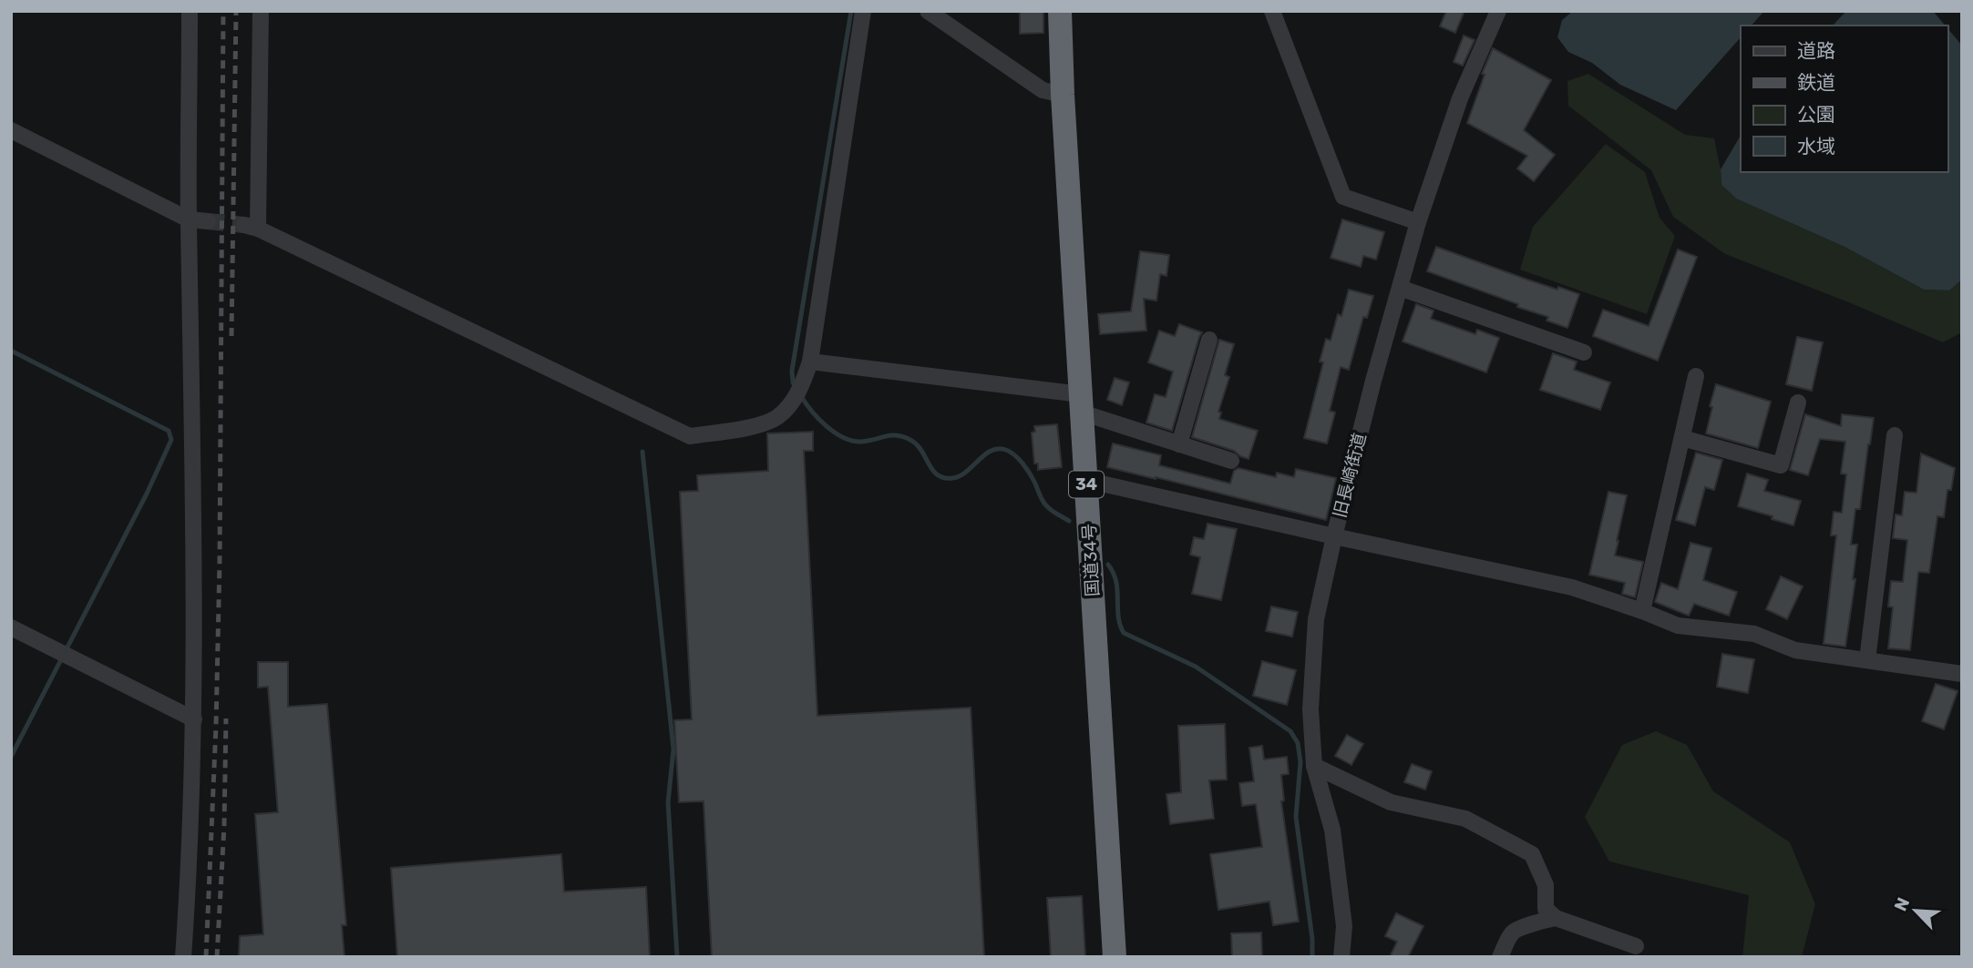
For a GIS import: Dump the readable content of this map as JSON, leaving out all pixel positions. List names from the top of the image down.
{
  "streets": {
    "highway": ["34", "国道34号"],
    "street": ["旧長崎街道"]
  },
  "legend": [
    "道路",
    "鉄道",
    "公園",
    "水域"
  ],
  "north": "top left"
}
